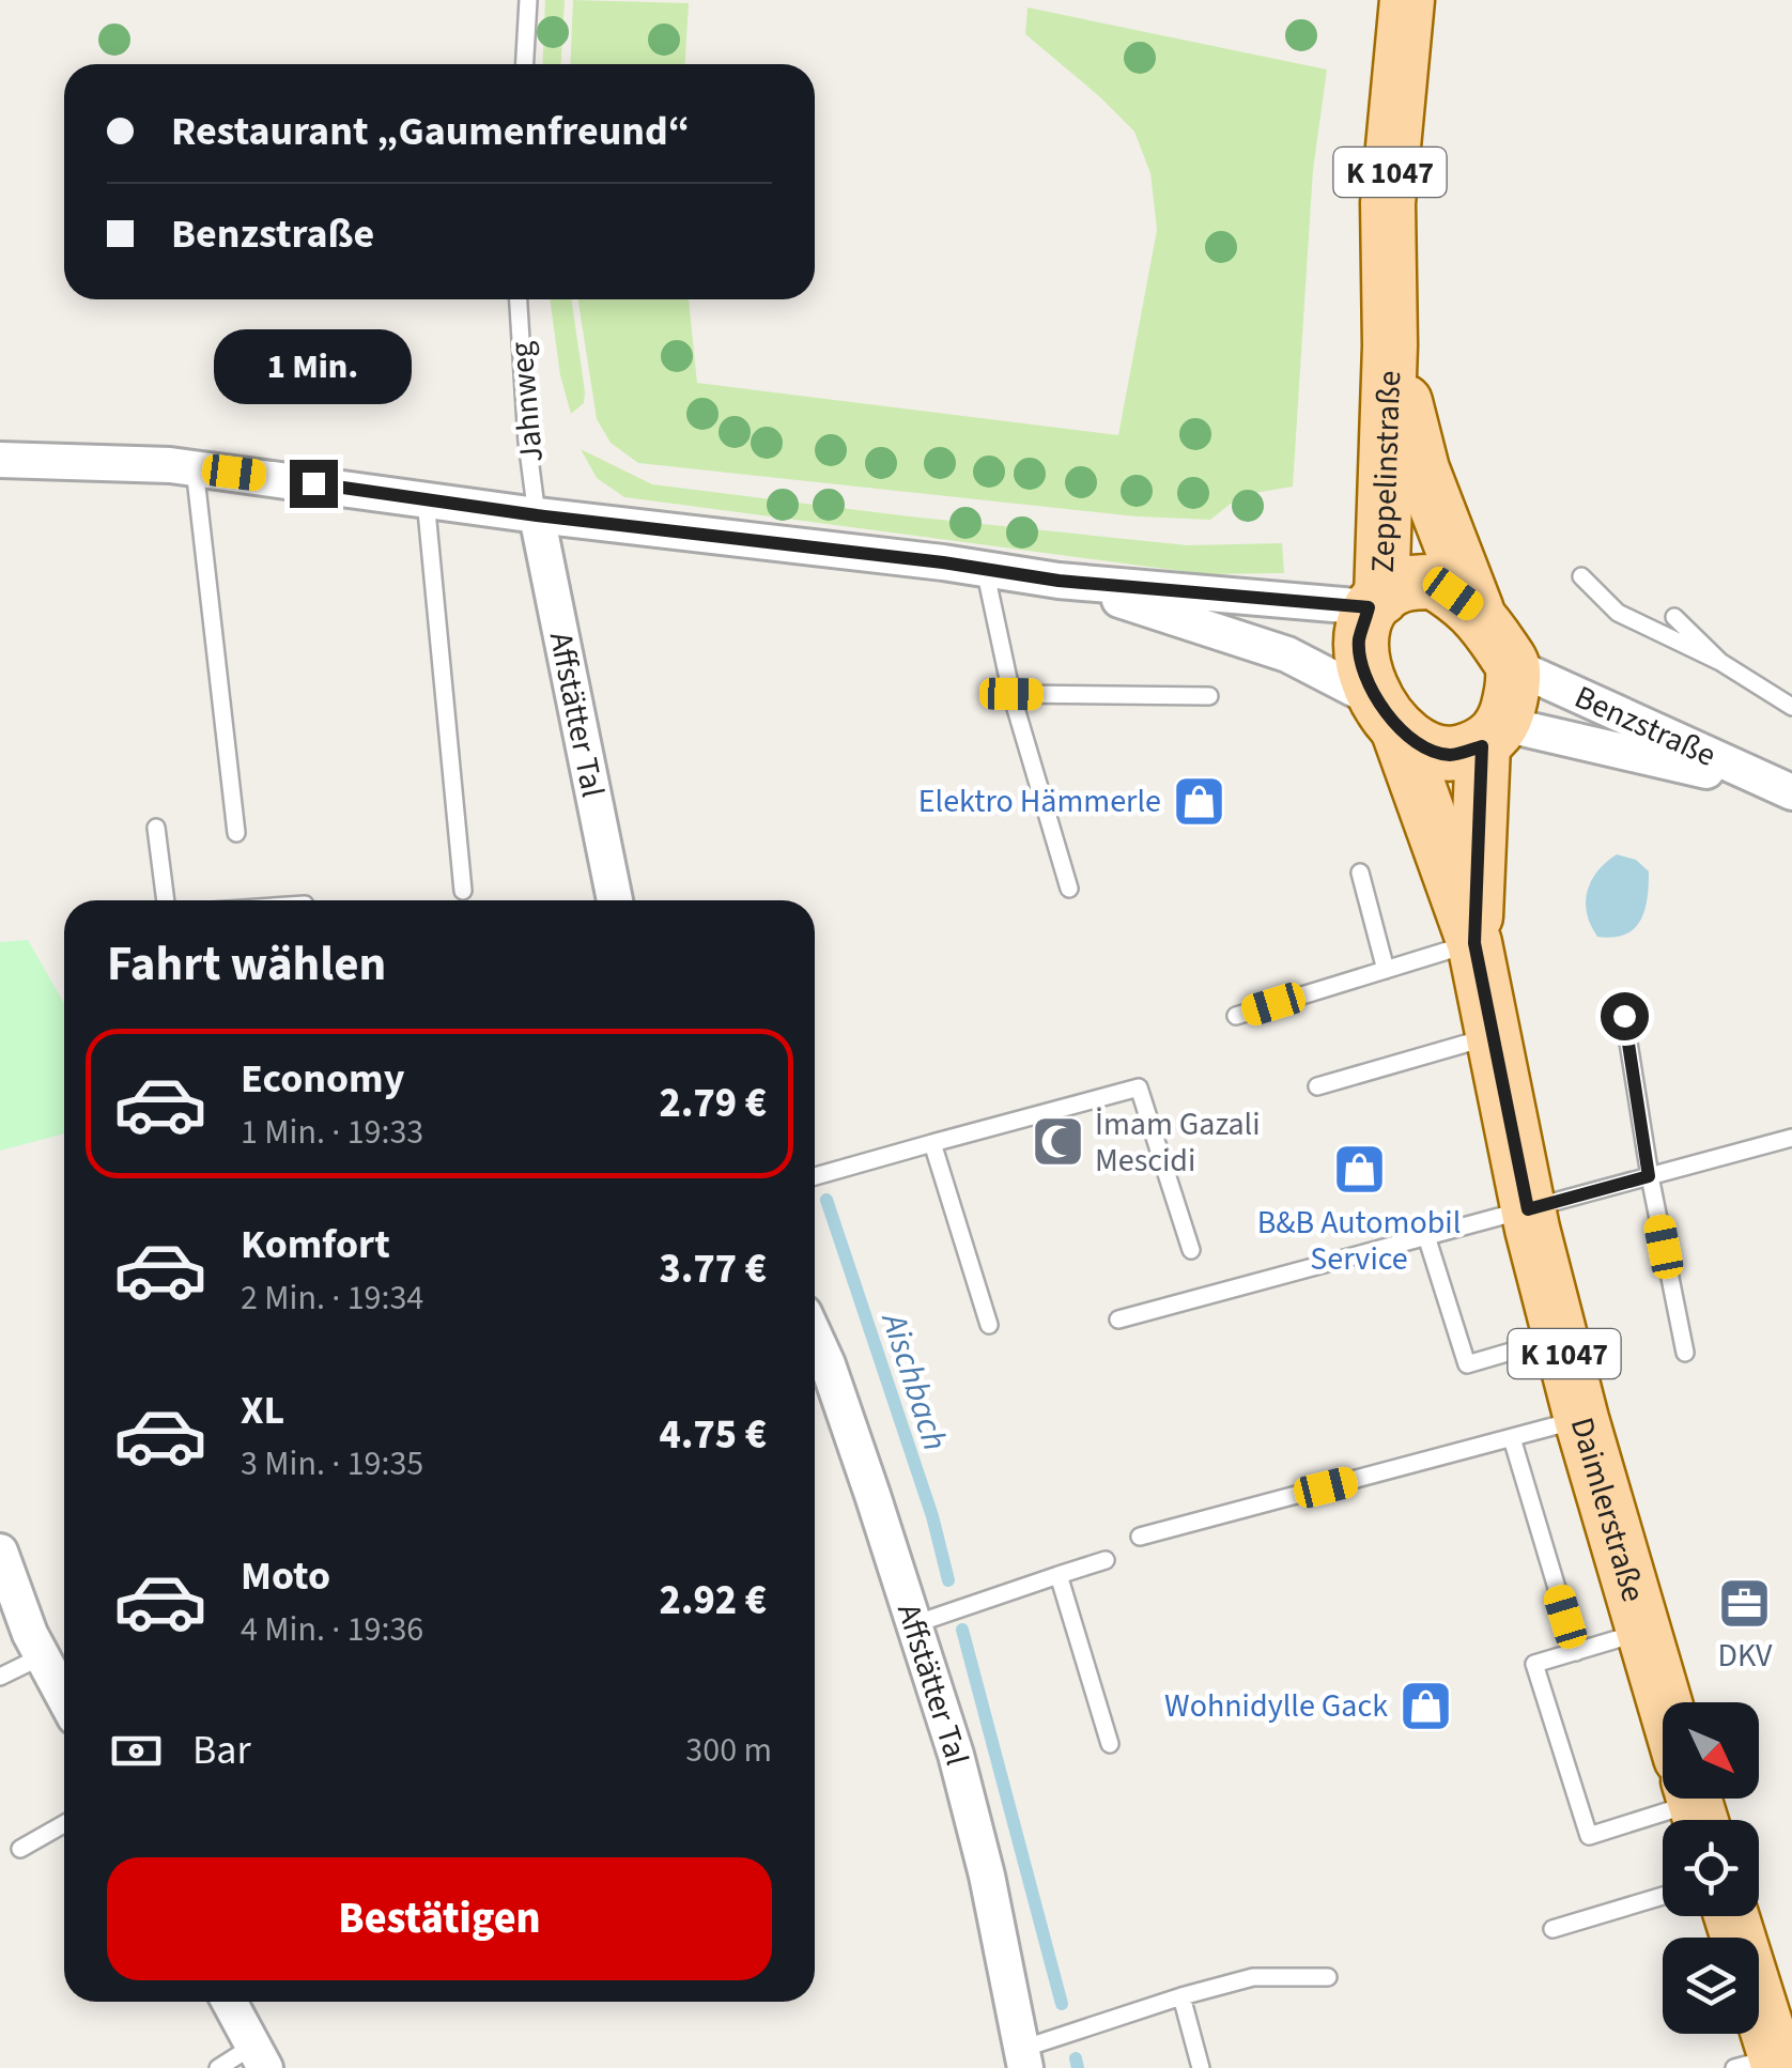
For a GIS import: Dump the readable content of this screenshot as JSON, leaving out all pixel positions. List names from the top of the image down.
{
  "streets": {
    "main road": ["K 1047", "Zeppelinstraße", "Daimlerstraße"],
    "street": ["Affstätter Tal", "Benzstraße"],
    "lane": ["Jahnweg"]
  },
  "crossings": [
    ["Jahnweg", "Affstätter Tal"],
    ["Zeppelinstraße", "Benzstraße"],
    ["Zeppelinstraße", "Daimlerstraße"],
    ["Benzstraße", "Daimlerstraße"]
  ],
  "water": ["Aischbach"],
  "places": {
    "shop": ["Elektro Hämmerle", "B&B Automobil Service", "Wohnidylle Gack"],
    "mosque": ["İmam Gazali Mescidi"],
    "office": ["DKV"]
  },
  "north": "bottom right",
  "page": {
    "banner": ["Restaurant „Gaumenfreund“", "Benzstraße"],
    "bubble": "1 Min.",
    "heading": "Fahrt wählen",
    "list": [
      {
        "name": "Economy",
        "note": "1 Min. · 19:33",
        "value": "2.79 €"
      },
      {
        "name": "Komfort",
        "note": "2 Min. · 19:34",
        "value": "3.77 €"
      },
      {
        "name": "XL",
        "note": "3 Min. · 19:35",
        "value": "4.75 €"
      },
      {
        "name": "Moto",
        "note": "4 Min. · 19:36",
        "value": "2.92 €"
      }
    ],
    "pay": ["Bar", "300 m"],
    "buttons": "Bestätigen"
  }
}
